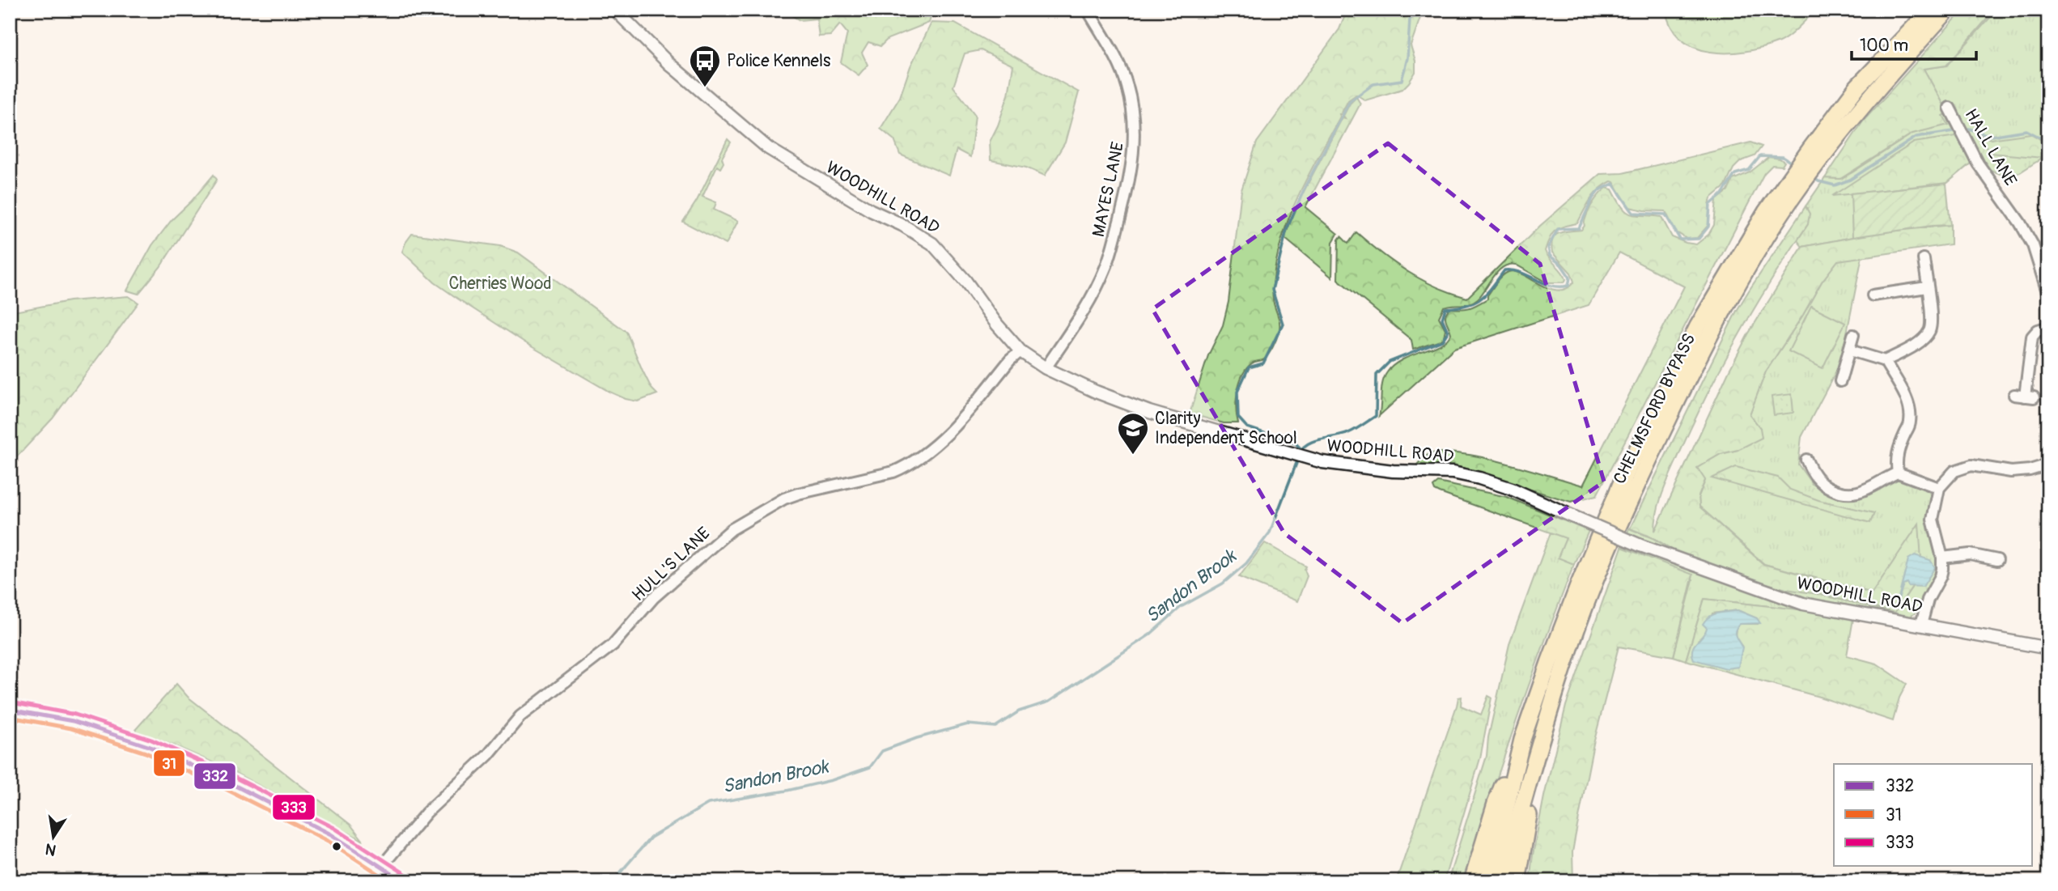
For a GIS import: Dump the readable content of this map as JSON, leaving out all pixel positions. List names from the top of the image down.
{
  "streets": {
    "main road": ["CHELMSFORD BYPASS"],
    "street": [
      "HALL LANE",
      "MAYES LANE",
      "WOODHILL ROAD",
      "HULL'S LANE"
    ]
  },
  "crossings": [
    ["MAYES LANE", "WOODHILL ROAD"],
    ["WOODHILL ROAD", "HULL'S LANE"]
  ],
  "water": ["Sandon Brook"],
  "parks": ["Cherries Wood"],
  "places": {
    "bus stop": ["Police Kennels"],
    "school or university": ["Clarity Independent School"]
  },
  "lines": ["transit line 333", "transit line 332", "transit line 31"],
  "legend": ["332", "31", "333"],
  "scale_bar": "100 m",
  "north": "bottom"
}
